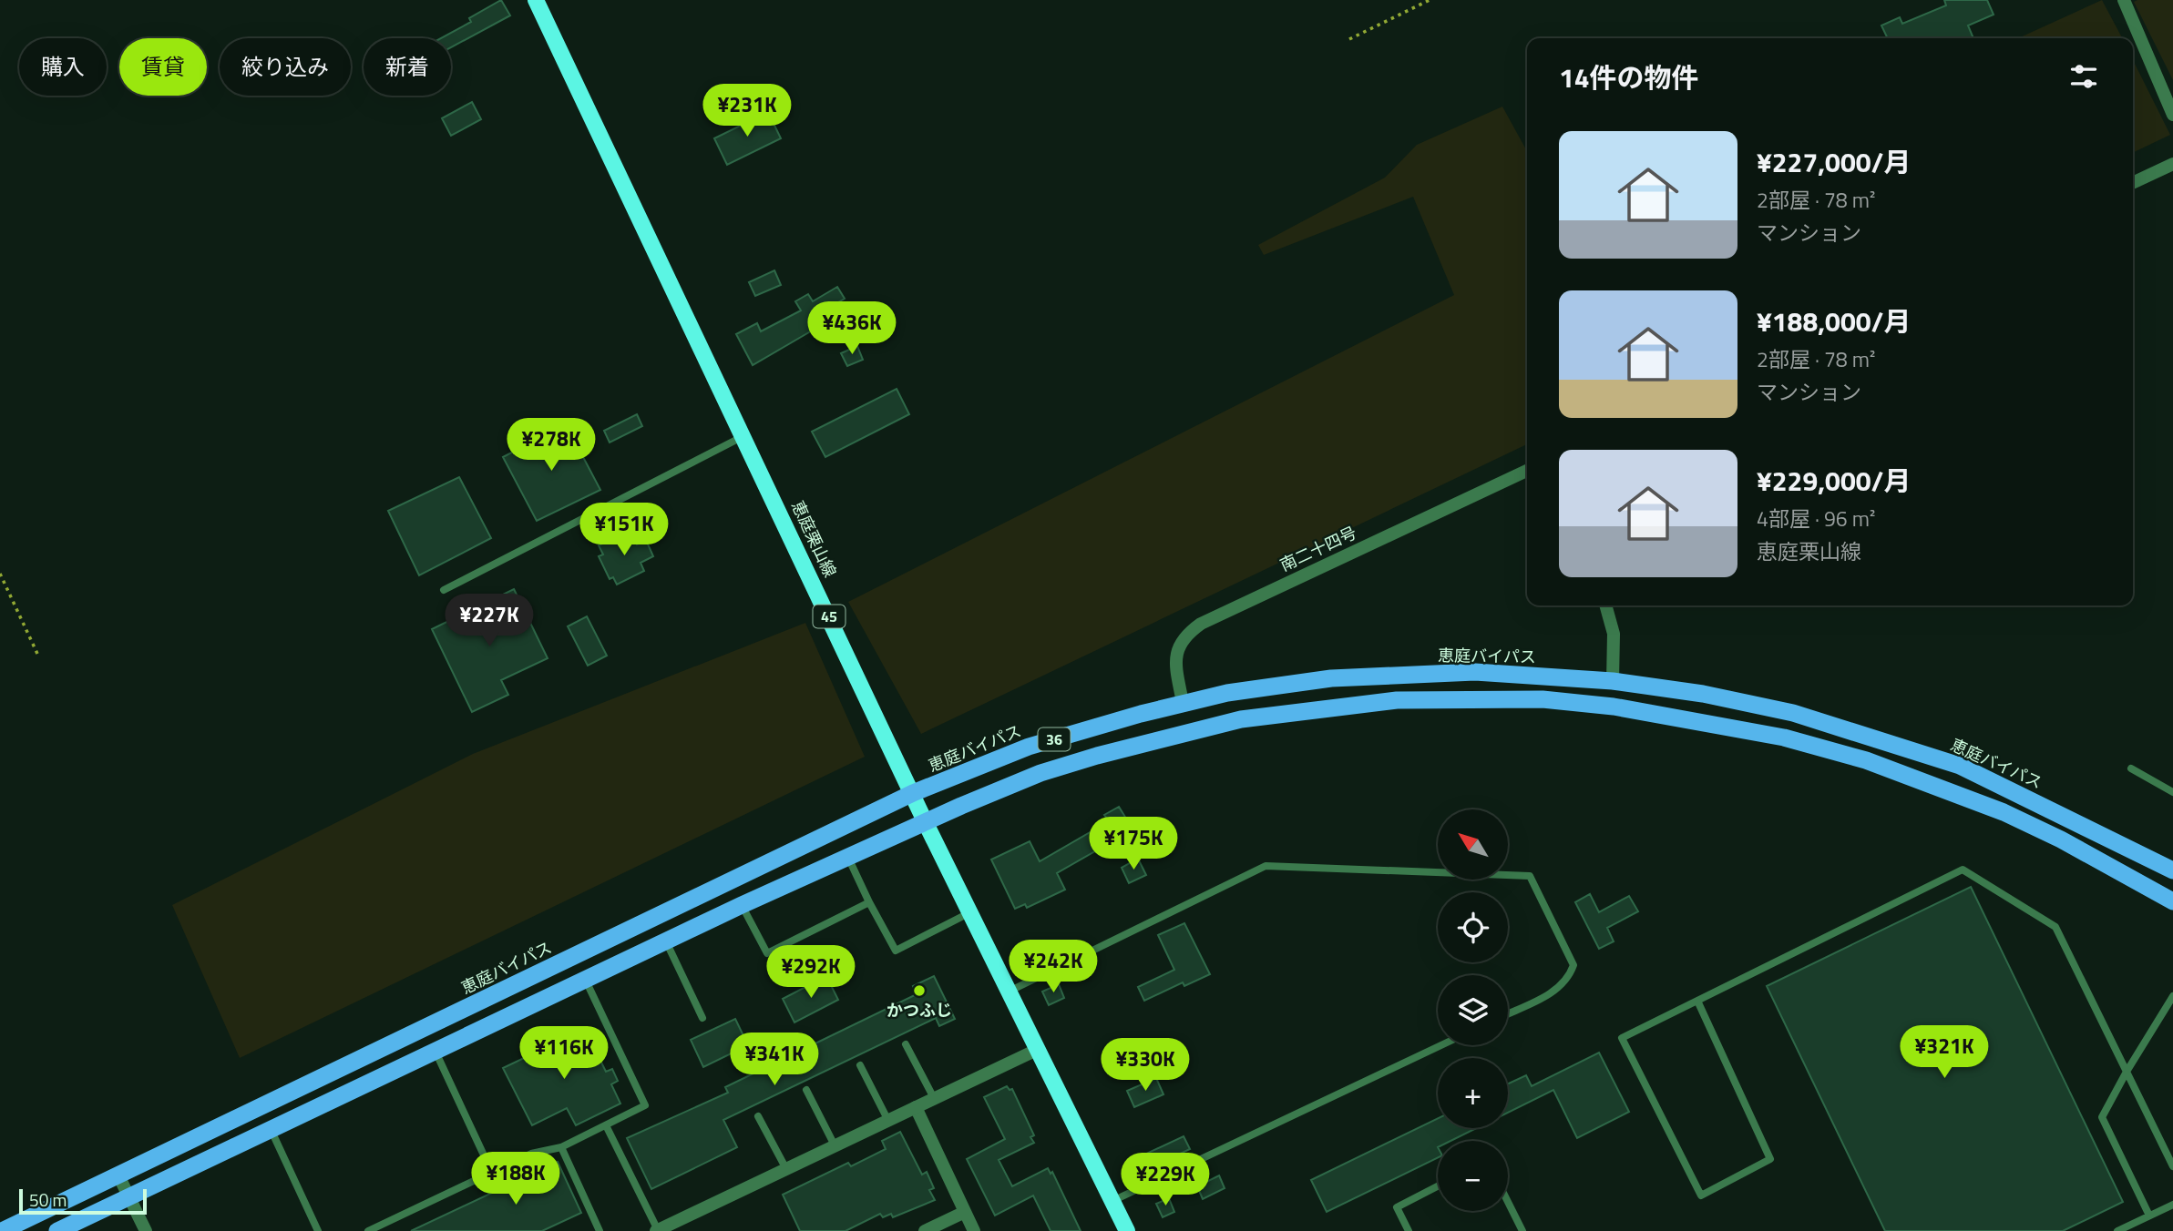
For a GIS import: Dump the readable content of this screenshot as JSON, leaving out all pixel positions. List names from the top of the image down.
{
  "streets": {
    "highway": ["恵庭バイパス", "36"],
    "main road": ["恵庭栗山線", "45"],
    "street": ["南二十四号"]
  },
  "crossings": [
    ["恵庭栗山線", "恵庭バイパス"],
    ["恵庭栗山線", "36"],
    ["南二十四号", "恵庭バイパス"]
  ],
  "places": ["かつふじ"],
  "scale_bar": "50 m",
  "north": "top left",
  "page": {
    "chip": [
      "購入",
      "賃貸",
      "絞り込み",
      "新着"
    ],
    "heading": "14件の物件",
    "price": [
      "¥231K",
      "¥436K",
      "¥278K",
      "¥151K",
      "¥227K",
      "¥175K",
      "¥242K",
      "¥292K",
      "¥321K",
      "¥116K",
      "¥341K",
      "¥330K",
      "¥188K",
      "¥229K"
    ],
    "list": [
      {
        "name": "¥227,000/月",
        "note": "2部屋 · 78 m² · マンション"
      },
      {
        "name": "¥188,000/月",
        "note": "2部屋 · 78 m² · マンション"
      },
      {
        "name": "¥229,000/月",
        "note": "4部屋 · 96 m² · 恵庭栗山線"
      }
    ],
    "map_buttons": ["+", "−"],
    "scale": "50 m"
  }
}
